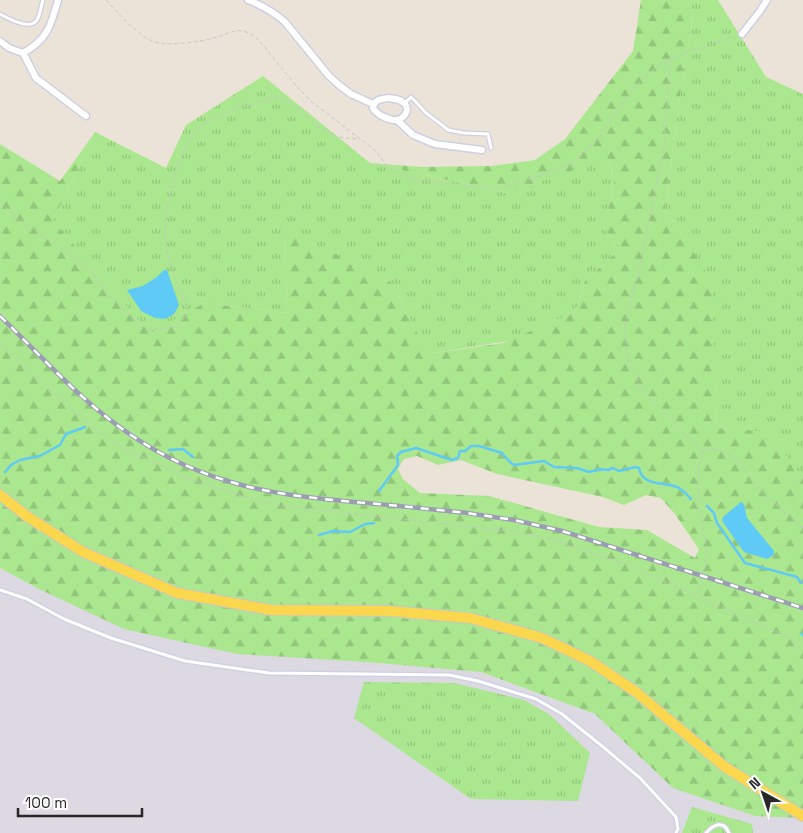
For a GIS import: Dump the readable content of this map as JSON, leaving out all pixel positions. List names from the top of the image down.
{
  "scale_bar": "100 m",
  "north": "top left"
}
